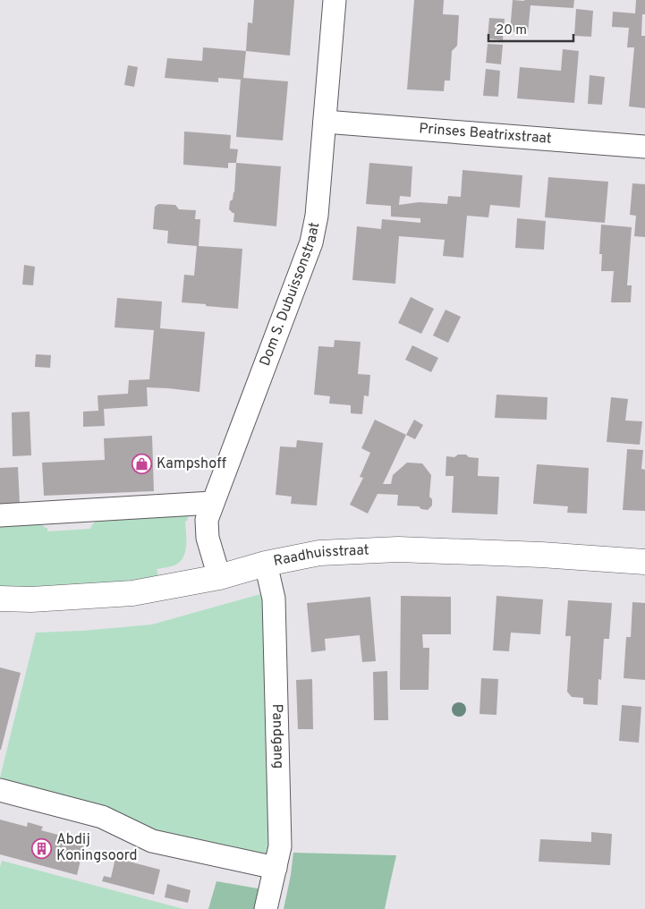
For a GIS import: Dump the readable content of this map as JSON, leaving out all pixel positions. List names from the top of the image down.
{
  "streets": {
    "street": [
      "Prinses Beatrixstraat",
      "Dom S. Dubuissonstraat",
      "Raadhuisstraat",
      "Pandgang"
    ]
  },
  "crossings": [
    ["Prinses Beatrixstraat", "Dom S. Dubuissonstraat"],
    ["Dom S. Dubuissonstraat", "Raadhuisstraat"],
    ["Raadhuisstraat", "Pandgang"]
  ],
  "places": {
    "shop": ["Kampshoff"],
    "building": ["Abdij Koningsoord"]
  },
  "scale_bar": "20 m"
}
